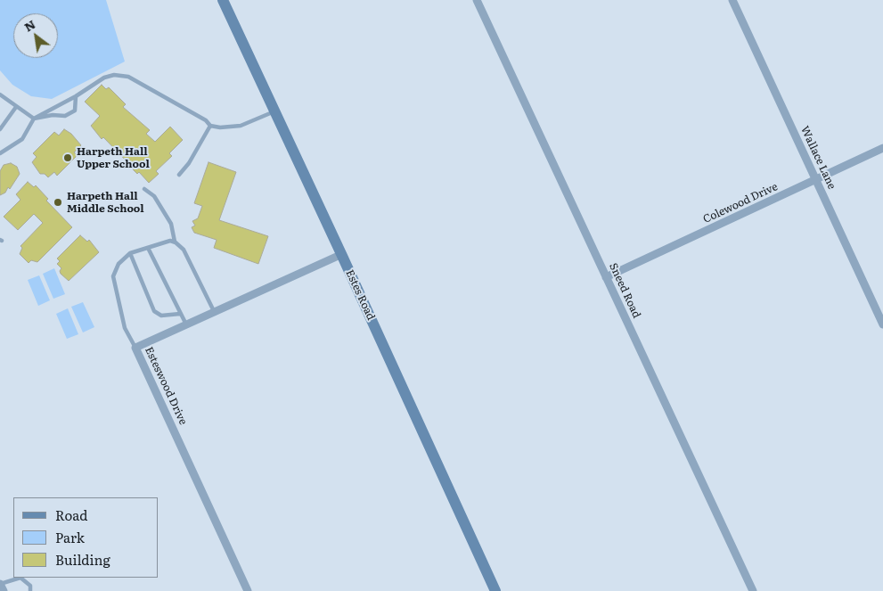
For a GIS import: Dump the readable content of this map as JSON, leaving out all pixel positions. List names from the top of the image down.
{
  "streets": {
    "main road": ["Estes Road"],
    "street": [
      "Wallace Lane",
      "Colewood Drive",
      "Sneed Road",
      "Esteswood Drive"
    ]
  },
  "crossings": [
    ["Wallace Lane", "Colewood Drive"],
    ["Colewood Drive", "Sneed Road"],
    ["Estes Road", "Esteswood Drive"]
  ],
  "places": ["Harpeth Hall Upper School", "Harpeth Hall Middle School"],
  "legend": ["Road", "Park", "Building"],
  "north": "top left"
}
